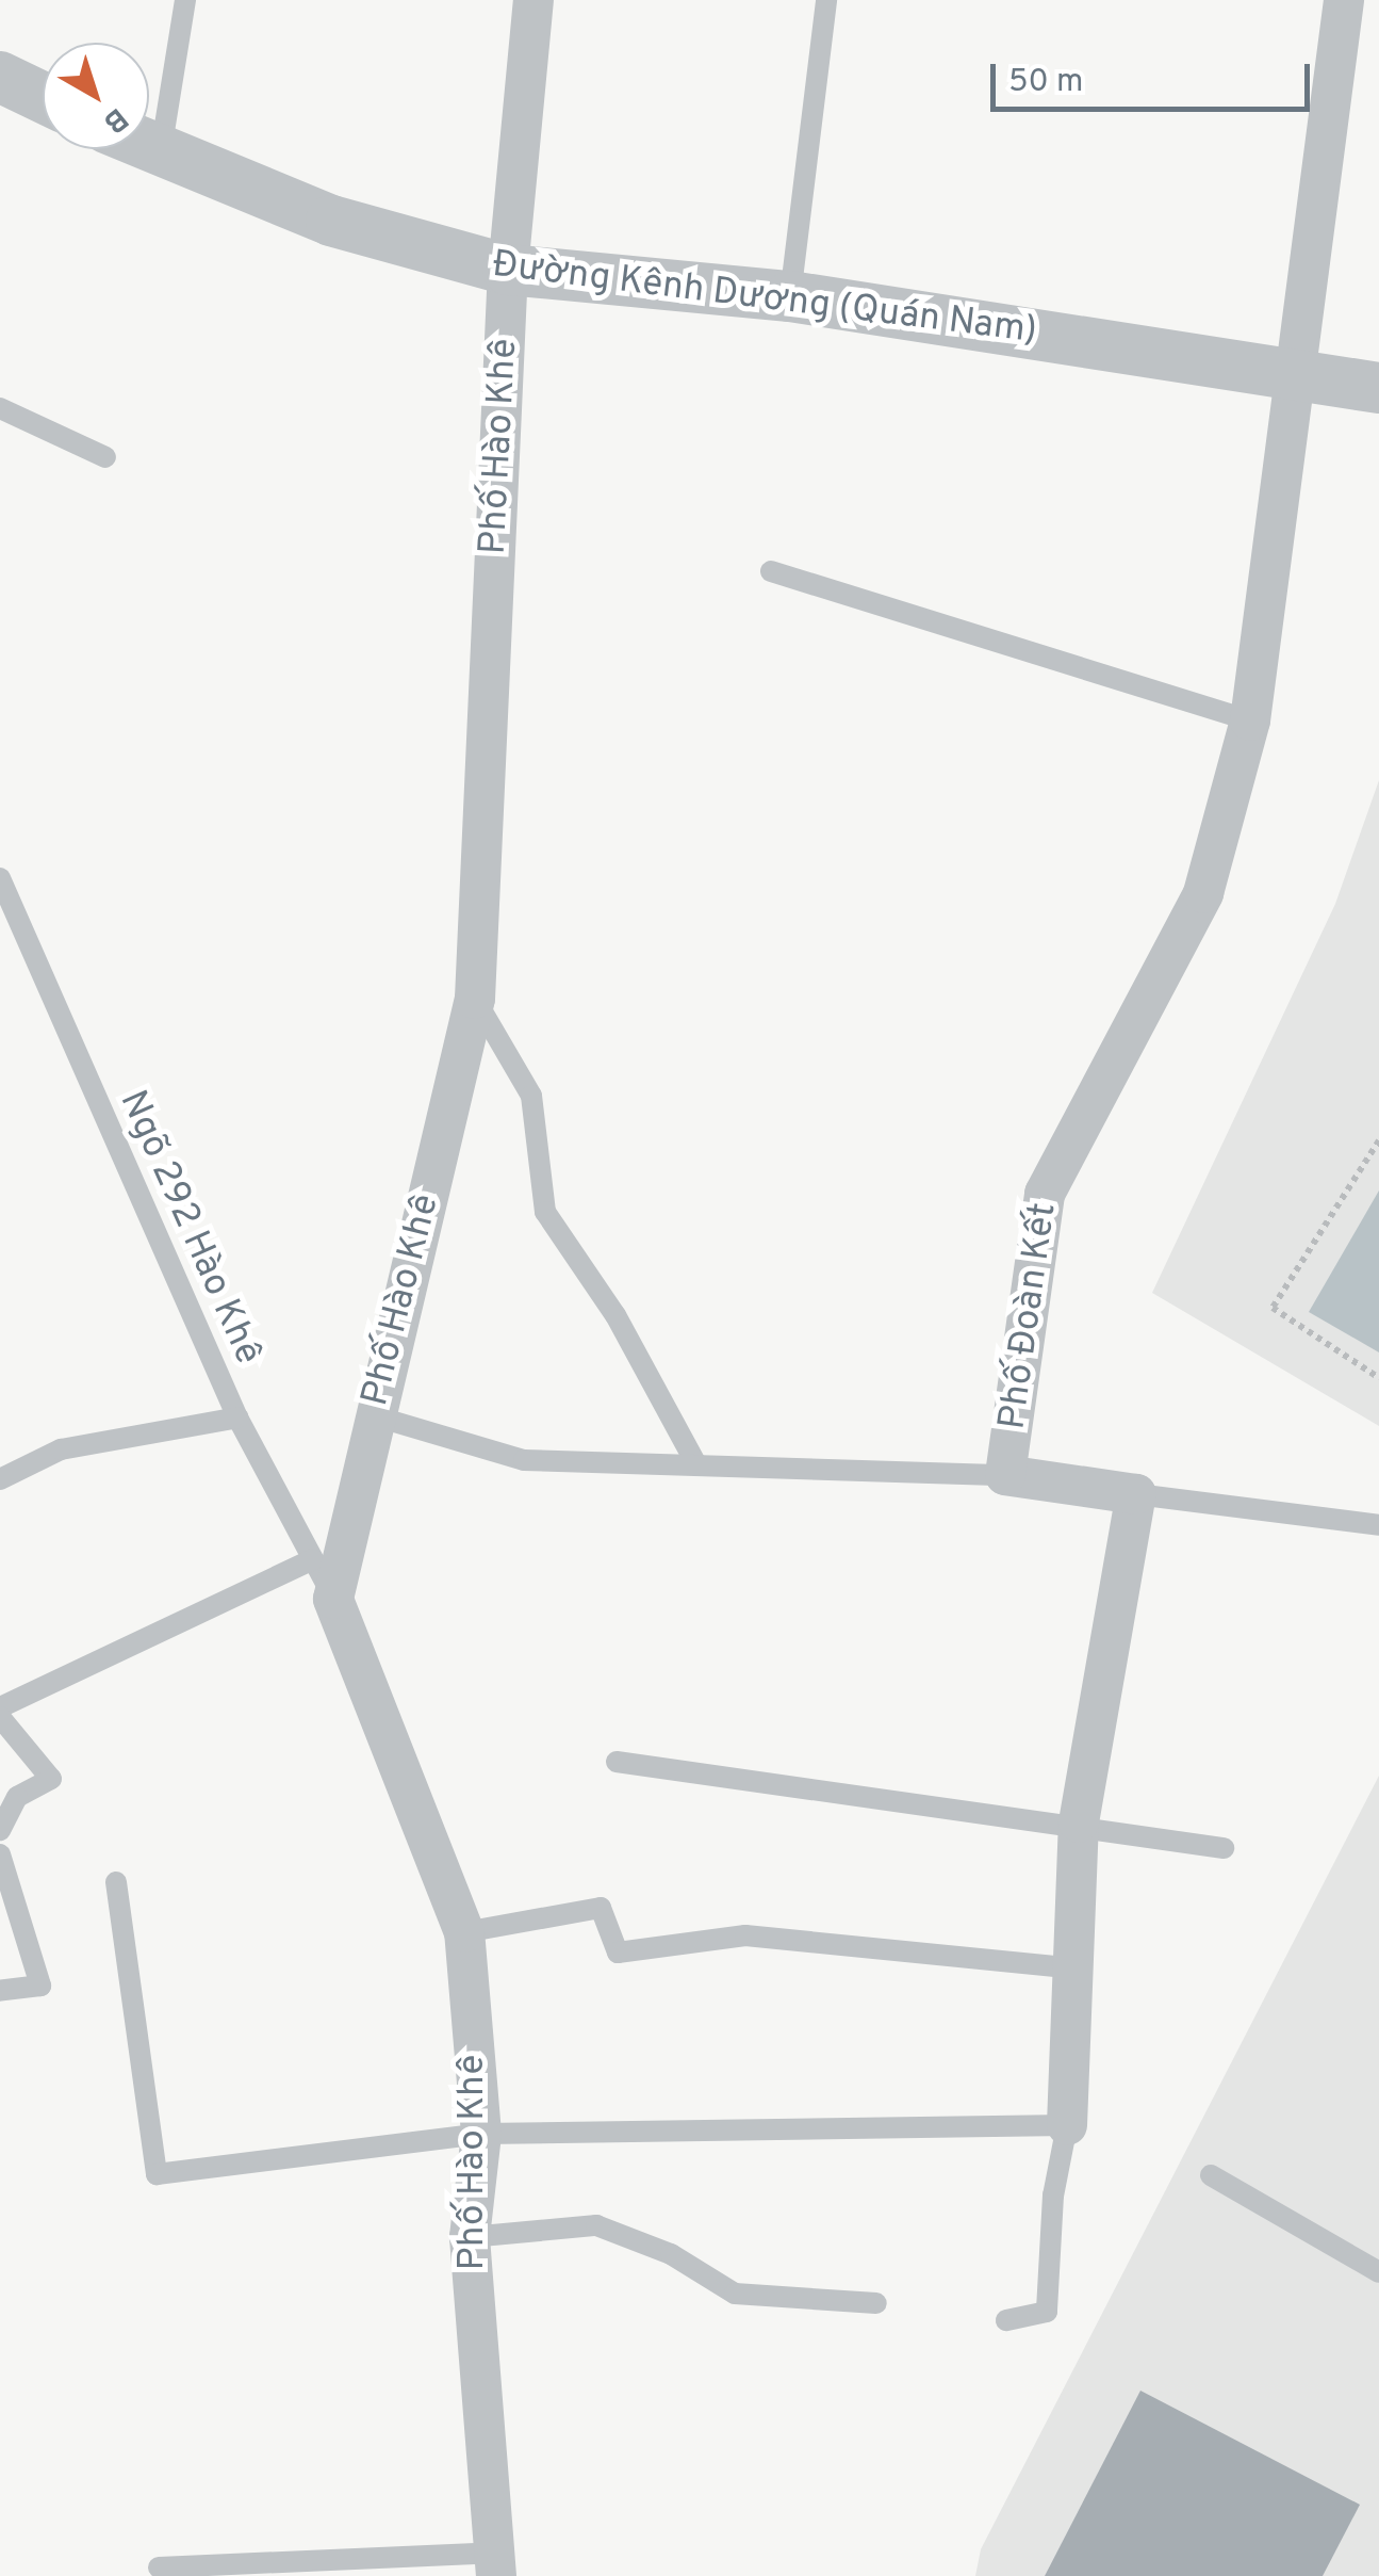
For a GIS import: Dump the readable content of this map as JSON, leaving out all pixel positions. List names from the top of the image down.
{
  "streets": {
    "street": ["Đường Kênh Dương (Quán Nam)", "Phố Hào Khê", "Phố Đoàn Kết"],
    "lane": ["Ngõ 292 Hào Khê"]
  },
  "crossings": [
    ["Đường Kênh Dương (Quán Nam)", "Phố Hào Khê"],
    ["Đường Kênh Dương (Quán Nam)", "Phố Đoàn Kết"],
    ["Phố Hào Khê", "Ngõ 292 Hào Khê"]
  ],
  "scale_bar": "50 m",
  "north": "bottom right"
}
